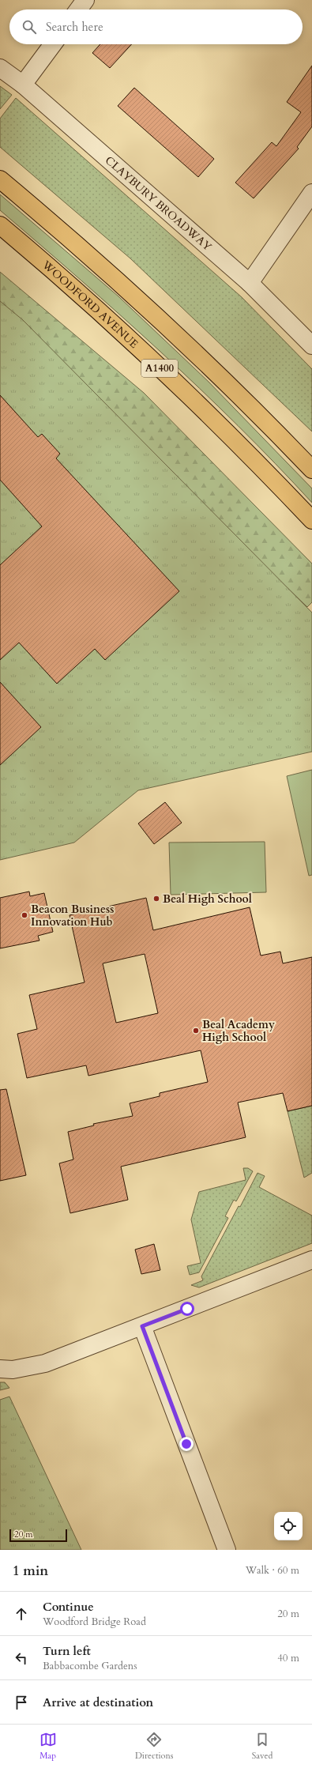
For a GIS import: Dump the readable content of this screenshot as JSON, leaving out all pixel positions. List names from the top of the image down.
{
  "streets": {
    "highway": ["WOODFORD AVENUE", "A1400"],
    "street": ["CLAYBURY BROADWAY"]
  },
  "places": ["Beal High School", "Beacon Business Innovation Hub", "Beal Academy High School"],
  "scale_bar": "20 m",
  "page": {
    "search": "Search here",
    "scale": "20 m",
    "heading": ["1 min", "Walk · 60 m"],
    "list": [
      ["Continue", "Woodford Bridge Road", "20 m"],
      ["Turn left", "Babbacombe Gardens", "40 m"],
      "Arrive at destination"
    ],
    "nav": ["Map", "Directions", "Saved"]
  }
}
